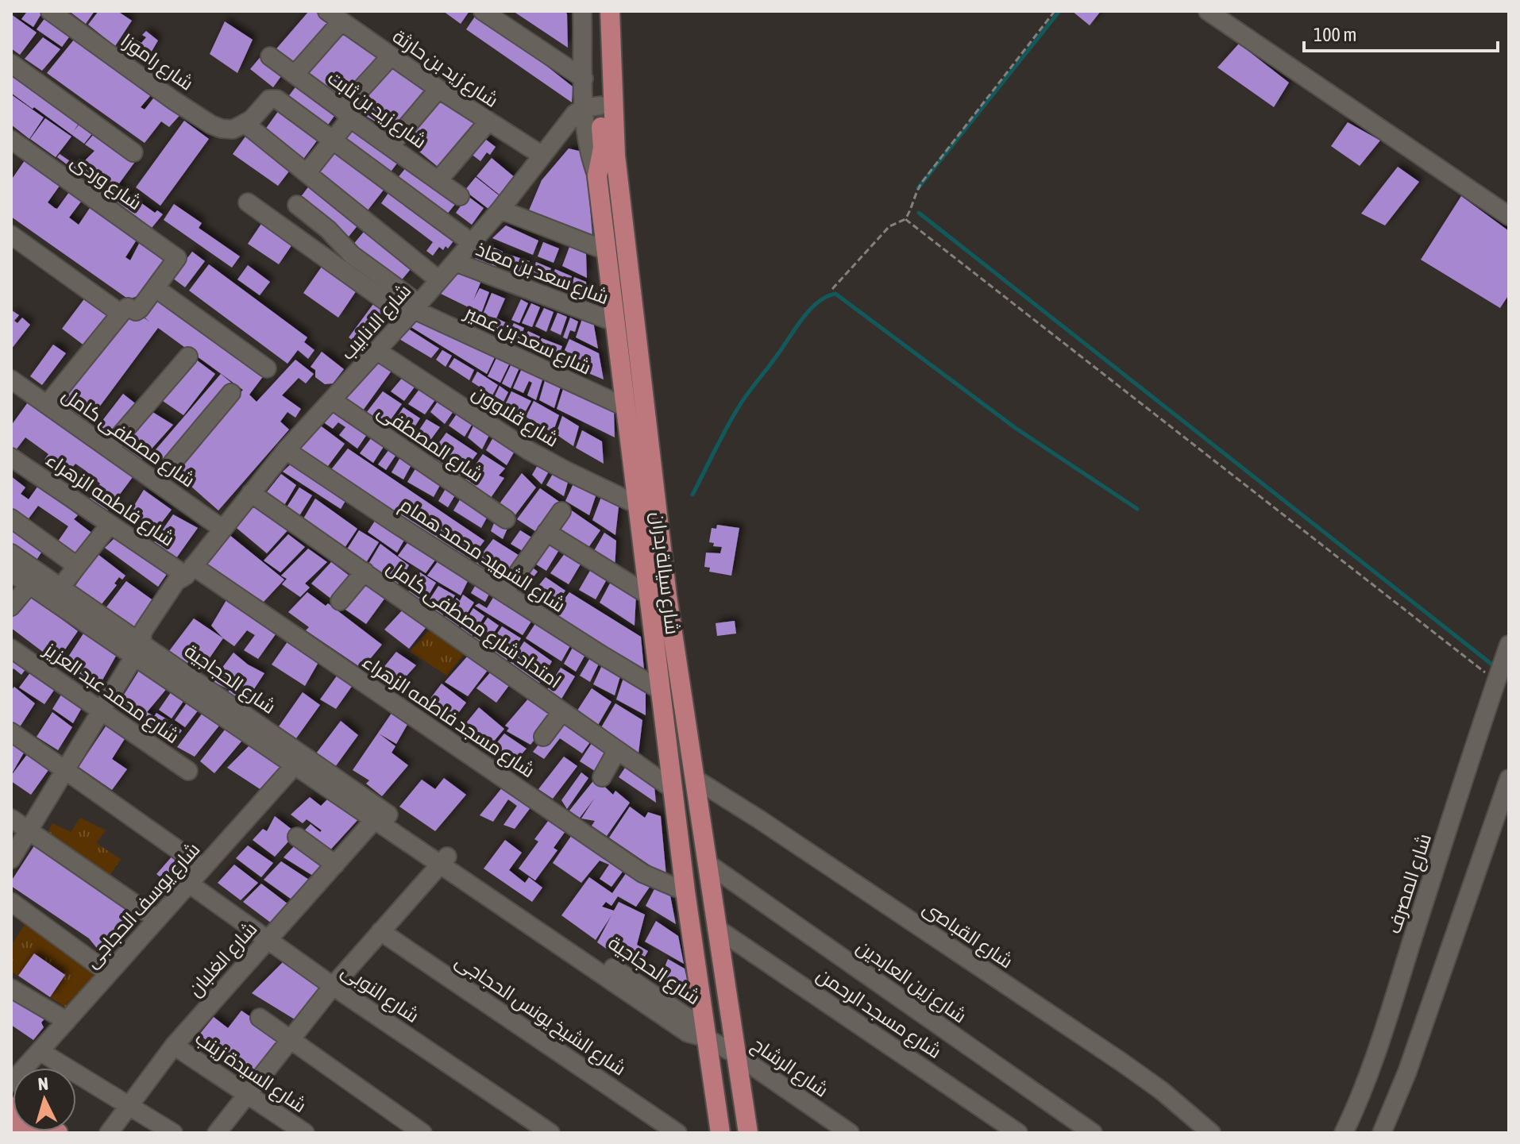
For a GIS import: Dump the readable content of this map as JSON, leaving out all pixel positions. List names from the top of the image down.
{
  "streets": {
    "main road": ["شارع سيالة بدران"],
    "street": [
      "شارع راموزا",
      "شارع زيد بن حارثة",
      "شارع زيد بن ثابت",
      "شارع وردى",
      "شارع سعد بن معاذ",
      "شارع الانابيب",
      "شارع سعد بن عمير",
      "شارع قلاوون",
      "شارع مصطفى كامل",
      "شارع المصطفى",
      "شارع فاطمه الزهراء",
      "شارع الشهيد محمد همام",
      "امتداد شارع مصطفى كامل",
      "شارع الحجاجية",
      "شارع محمد عبد العزيز",
      "شارع مسجد فاطمه الزهراء",
      "شارع المصرف",
      "شارع يوسف الحجاجى",
      "شارع القباصى",
      "شارع الغلبان",
      "شارع زين العابدين",
      "شارع النوبى",
      "شارع مسجد الرحمن",
      "شارع الشيخ يونس الحجاجى",
      "شارع الرشاح",
      "شارع السيدة زينب"
    ]
  },
  "crossings": [
    ["شارع زيد بن حارثة", "شارع الانابيب"],
    ["شارع سعد بن معاذ", "شارع الانابيب"],
    ["شارع سعد بن معاذ", "شارع سيالة بدران"],
    ["شارع الانابيب", "شارع سعد بن عمير"],
    ["شارع الانابيب", "شارع قلاوون"],
    ["شارع الانابيب", "شارع مصطفى كامل"],
    ["شارع الانابيب", "شارع المصطفى"],
    ["شارع الانابيب", "شارع فاطمه الزهراء"],
    ["شارع الانابيب", "شارع الشهيد محمد همام"],
    ["شارع الانابيب", "شارع سيالة بدران"],
    ["شارع الانابيب", "امتداد شارع مصطفى كامل"],
    ["شارع الانابيب", "شارع الحجاجية"],
    ["شارع الانابيب", "شارع محمد عبد العزيز"],
    ["شارع الانابيب", "شارع مسجد فاطمه الزهراء"],
    ["شارع سعد بن عمير", "شارع سيالة بدران"],
    ["شارع قلاوون", "شارع سيالة بدران"],
    ["شارع فاطمه الزهراء", "شارع مسجد فاطمه الزهراء"],
    ["شارع الشهيد محمد همام", "شارع سيالة بدران"],
    ["شارع سيالة بدران", "امتداد شارع مصطفى كامل"],
    ["شارع سيالة بدران", "شارع الحجاجية"],
    ["شارع سيالة بدران", "شارع مسجد فاطمه الزهراء"],
    ["شارع سيالة بدران", "شارع القباصى"],
    ["شارع سيالة بدران", "شارع زين العابدين"],
    ["شارع سيالة بدران", "شارع مسجد الرحمن"],
    ["شارع سيالة بدران", "شارع الرشاح"],
    ["شارع الحجاجية", "شارع يوسف الحجاجى"],
    ["شارع الحجاجية", "شارع الغلبان"],
    ["شارع الحجاجية", "شارع الرشاح"],
    ["شارع يوسف الحجاجى", "شارع النوبى"],
    ["شارع الغلبان", "شارع النوبى"],
    ["شارع الغلبان", "شارع السيدة زينب"]
  ],
  "scale_bar": "100 m",
  "north": "top"
}
